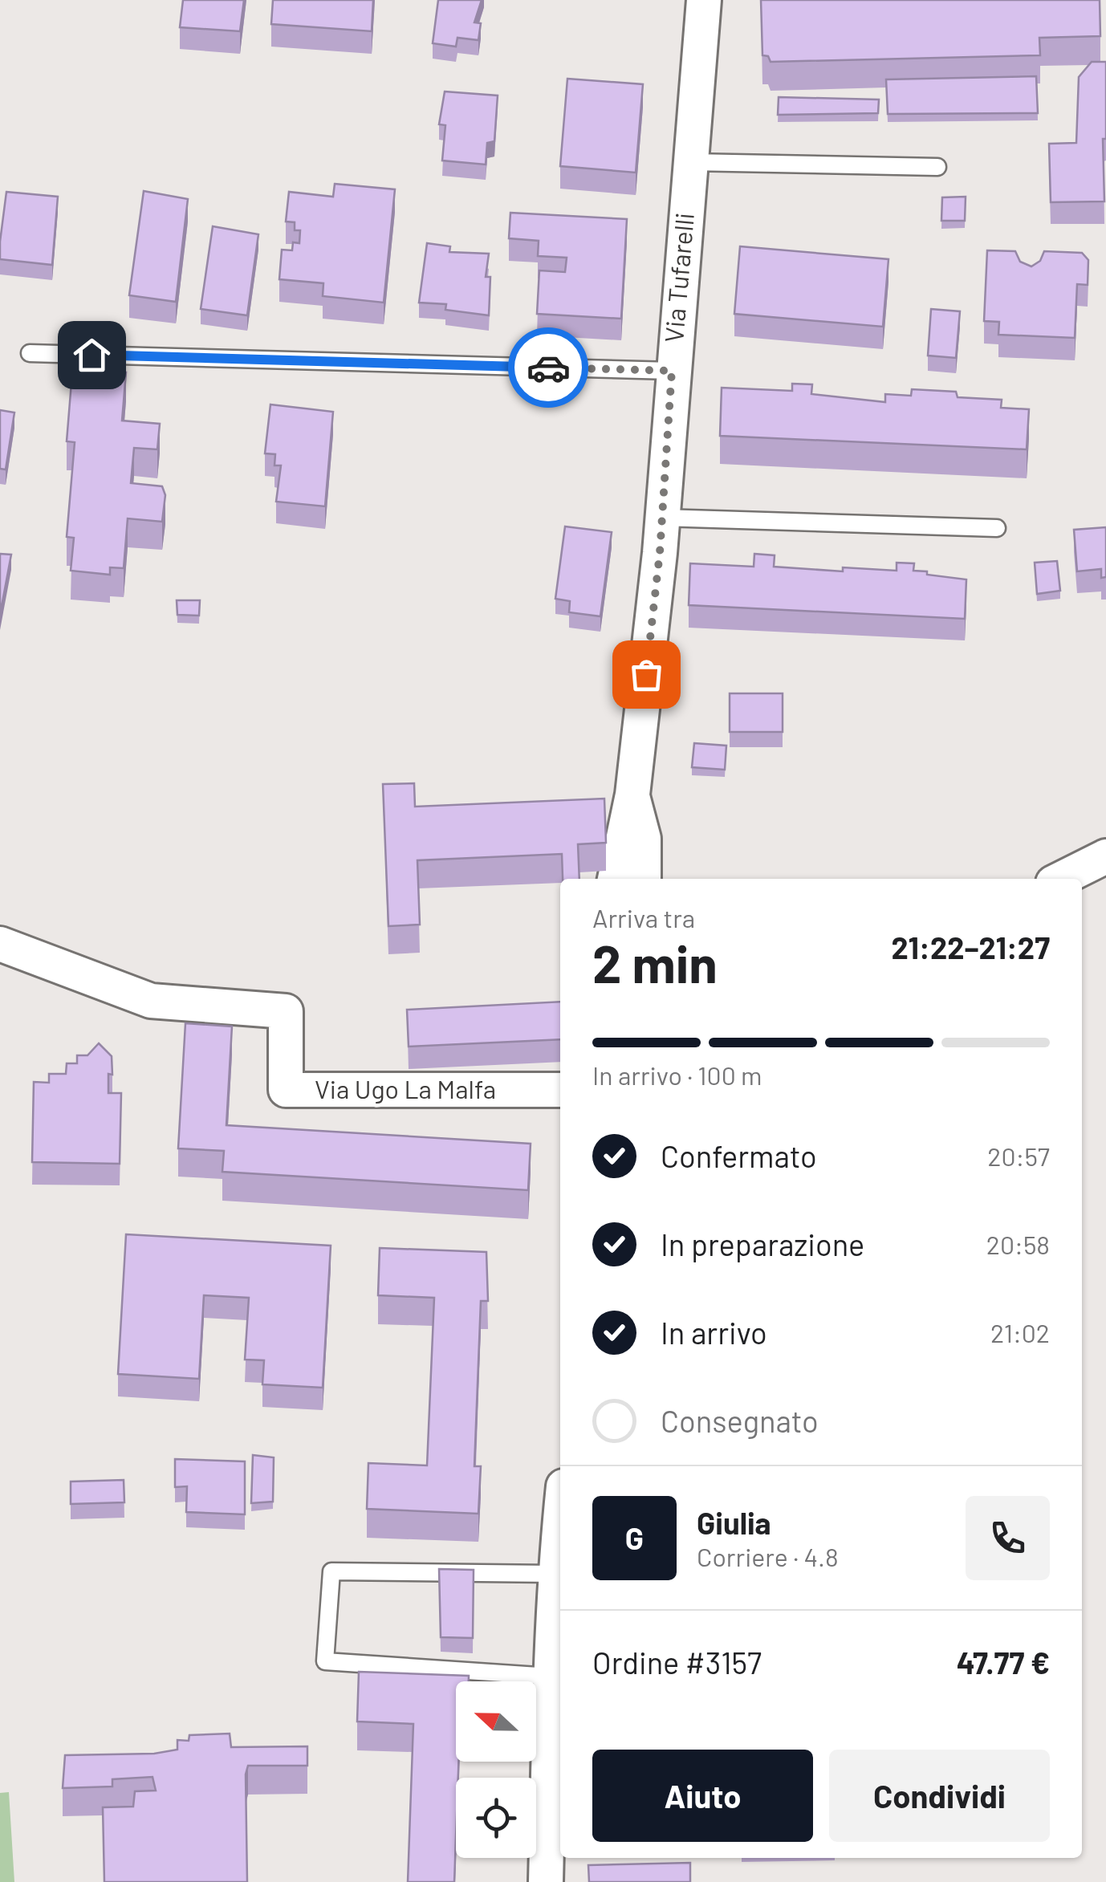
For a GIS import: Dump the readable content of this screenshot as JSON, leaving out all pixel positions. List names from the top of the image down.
{
  "streets": {
    "street": ["Via Tufarelli", "Via Ugo La Malfa"]
  },
  "north": "left",
  "page": {
    "heading": ["2 min", "Arriva tra", "21:22–21:27"],
    "panel": [
      "Giulia",
      "Corriere · 4.8",
      "Ordine #3157",
      "47.77 €"
    ],
    "bar": "In arrivo · 100 m",
    "list": [
      ["Confermato", "20:57"],
      ["In preparazione", "20:58"],
      ["In arrivo", "21:02"],
      "Consegnato"
    ],
    "round": "G",
    "buttons": ["Aiuto", "Condividi"]
  }
}
